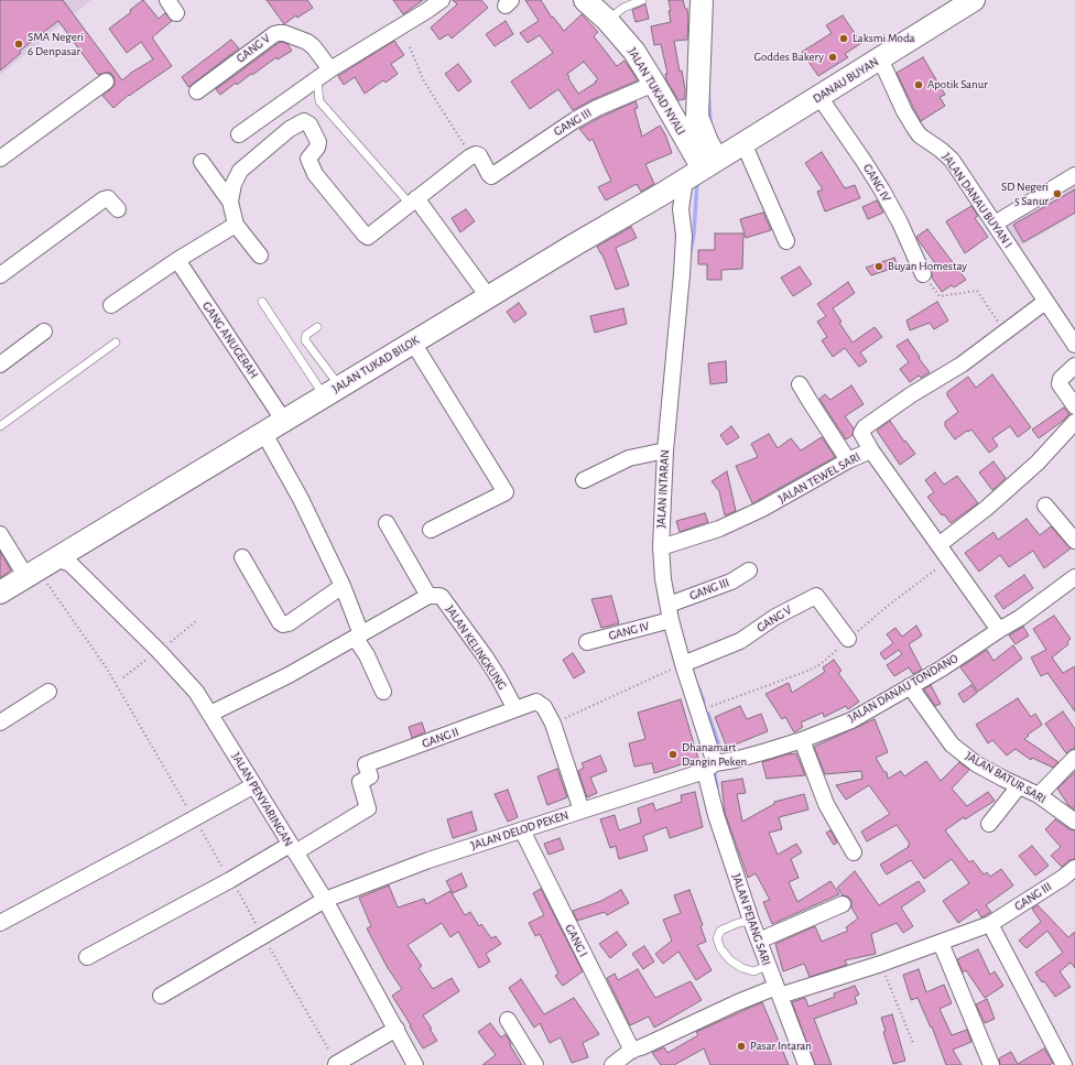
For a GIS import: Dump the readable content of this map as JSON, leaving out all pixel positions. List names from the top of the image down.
{
  "streets": {
    "street": [
      "GANG V",
      "DANAU BUYAN",
      "JALAN TUKAD NYALI",
      "GANG III",
      "GANG IV",
      "JALAN DANAU BUYAN I",
      "GANG ANUGERAH",
      "JALAN TUKAD BILOK",
      "JALAN TEWEL SARI",
      "JALAN INTARAN",
      "JALAN KELINGKUNG",
      "JALAN DANAU TONDANO",
      "GANG II",
      "JALAN BATUR SARI",
      "JALAN PENYARINGAN",
      "JALAN DELOD PEKEN",
      "JALAN PEJANG SARI",
      "GANG I"
    ]
  },
  "crossings": [
    ["GANG V", "JALAN INTARAN"],
    ["DANAU BUYAN", "JALAN TUKAD NYALI"],
    ["DANAU BUYAN", "GANG IV"],
    ["DANAU BUYAN", "JALAN DANAU BUYAN I"],
    ["DANAU BUYAN", "JALAN TUKAD BILOK"],
    ["DANAU BUYAN", "JALAN INTARAN"],
    ["JALAN TUKAD NYALI", "GANG III"],
    ["JALAN TUKAD NYALI", "JALAN TUKAD BILOK"],
    ["JALAN TUKAD NYALI", "JALAN INTARAN"],
    ["GANG III", "GANG IV"],
    ["GANG III", "JALAN INTARAN"],
    ["GANG III", "JALAN PEJANG SARI"],
    ["GANG III", "GANG I"],
    ["GANG IV", "JALAN INTARAN"],
    ["GANG ANUGERAH", "JALAN TUKAD BILOK"],
    ["JALAN TUKAD BILOK", "JALAN INTARAN"],
    ["JALAN TUKAD BILOK", "JALAN PENYARINGAN"],
    ["JALAN TEWEL SARI", "JALAN INTARAN"],
    ["JALAN TEWEL SARI", "JALAN DANAU TONDANO"],
    ["JALAN INTARAN", "JALAN DANAU TONDANO"],
    ["JALAN INTARAN", "JALAN DELOD PEKEN"],
    ["JALAN INTARAN", "JALAN PEJANG SARI"],
    ["JALAN KELINGKUNG", "GANG II"],
    ["JALAN DANAU TONDANO", "JALAN BATUR SARI"],
    ["JALAN DANAU TONDANO", "JALAN DELOD PEKEN"],
    ["JALAN DANAU TONDANO", "JALAN PEJANG SARI"],
    ["GANG II", "JALAN PENYARINGAN"],
    ["JALAN PENYARINGAN", "JALAN DELOD PEKEN"],
    ["JALAN DELOD PEKEN", "JALAN PEJANG SARI"],
    ["JALAN DELOD PEKEN", "GANG I"]
  ],
  "places": [
    "Laksmi Moda",
    "SMA Negeri 6 Denpasar",
    "Goddes Bakery",
    "Apotik Sanur",
    "SD Negeri 5 Sanur",
    "Buyan Homestay",
    "Dhanamart Dangin Peken",
    "Pasar Intaran"
  ]
}
